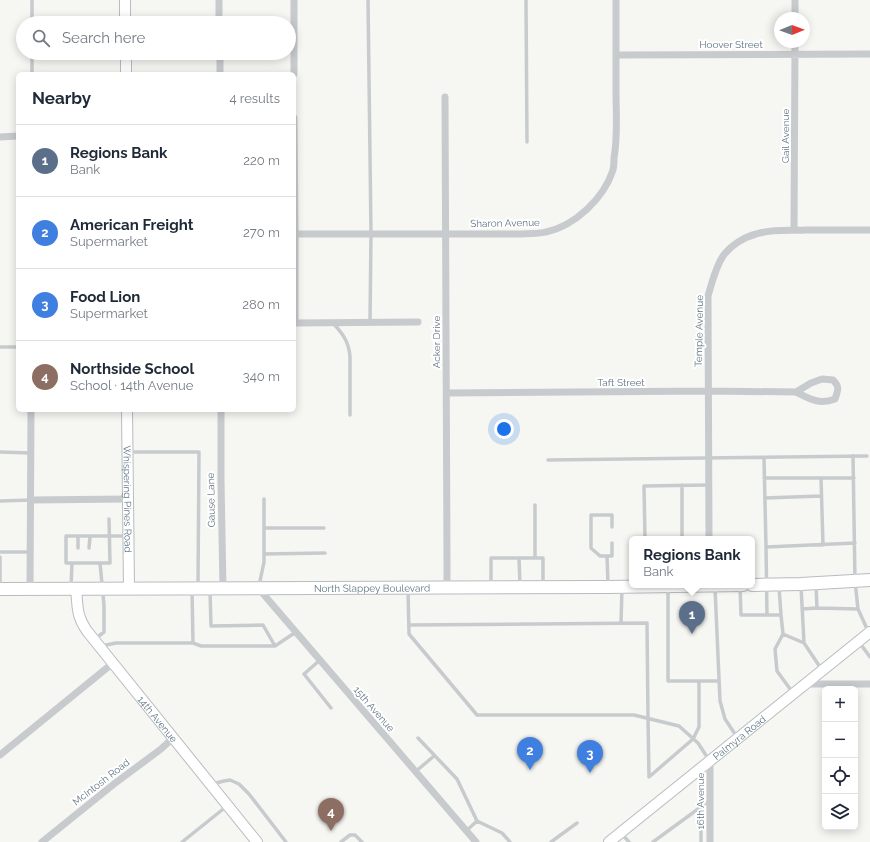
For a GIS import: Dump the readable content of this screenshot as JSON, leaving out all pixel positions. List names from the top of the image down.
{
  "streets": {
    "main road": ["North Slappey Boulevard"],
    "street": [
      "Hoover Street",
      "Gail Avenue",
      "Sharon Avenue",
      "Temple Avenue",
      "Acker Drive",
      "Taft Street",
      "Whispering Pines Road",
      "Gause Lane",
      "15th Avenue",
      "14th Avenue",
      "Palmyra Road",
      "McIntosh Road",
      "16th Avenue"
    ]
  },
  "crossings": [
    ["Hoover Street", "Gail Avenue"],
    ["Hoover Street", "Sharon Avenue"],
    ["Gail Avenue", "Temple Avenue"],
    ["Sharon Avenue", "Acker Drive"],
    ["Temple Avenue", "Taft Street"],
    ["Acker Drive", "Taft Street"],
    ["Acker Drive", "North Slappey Boulevard"],
    ["Whispering Pines Road", "North Slappey Boulevard"],
    ["Gause Lane", "North Slappey Boulevard"],
    ["North Slappey Boulevard", "15th Avenue"],
    ["North Slappey Boulevard", "14th Avenue"],
    ["14th Avenue", "McIntosh Road"],
    ["Palmyra Road", "16th Avenue"]
  ],
  "north": "right",
  "page": {
    "search": "Search here",
    "heading": ["Nearby", "4 results"],
    "list": [
      {
        "mark": "1",
        "name": "Regions Bank",
        "note": "Bank",
        "value": "220 m"
      },
      {
        "mark": "2",
        "name": "American Freight",
        "note": "Supermarket",
        "value": "270 m"
      },
      {
        "mark": "3",
        "name": "Food Lion",
        "note": "Supermarket",
        "value": "280 m"
      },
      {
        "mark": "4",
        "name": "Northside School",
        "note": "School · 14th Avenue",
        "value": "340 m"
      }
    ],
    "popup": ["Regions Bank", "Bank"],
    "pins": [
      "1",
      "2",
      "3",
      "4"
    ],
    "map_buttons": ["+", "−"]
  }
}
